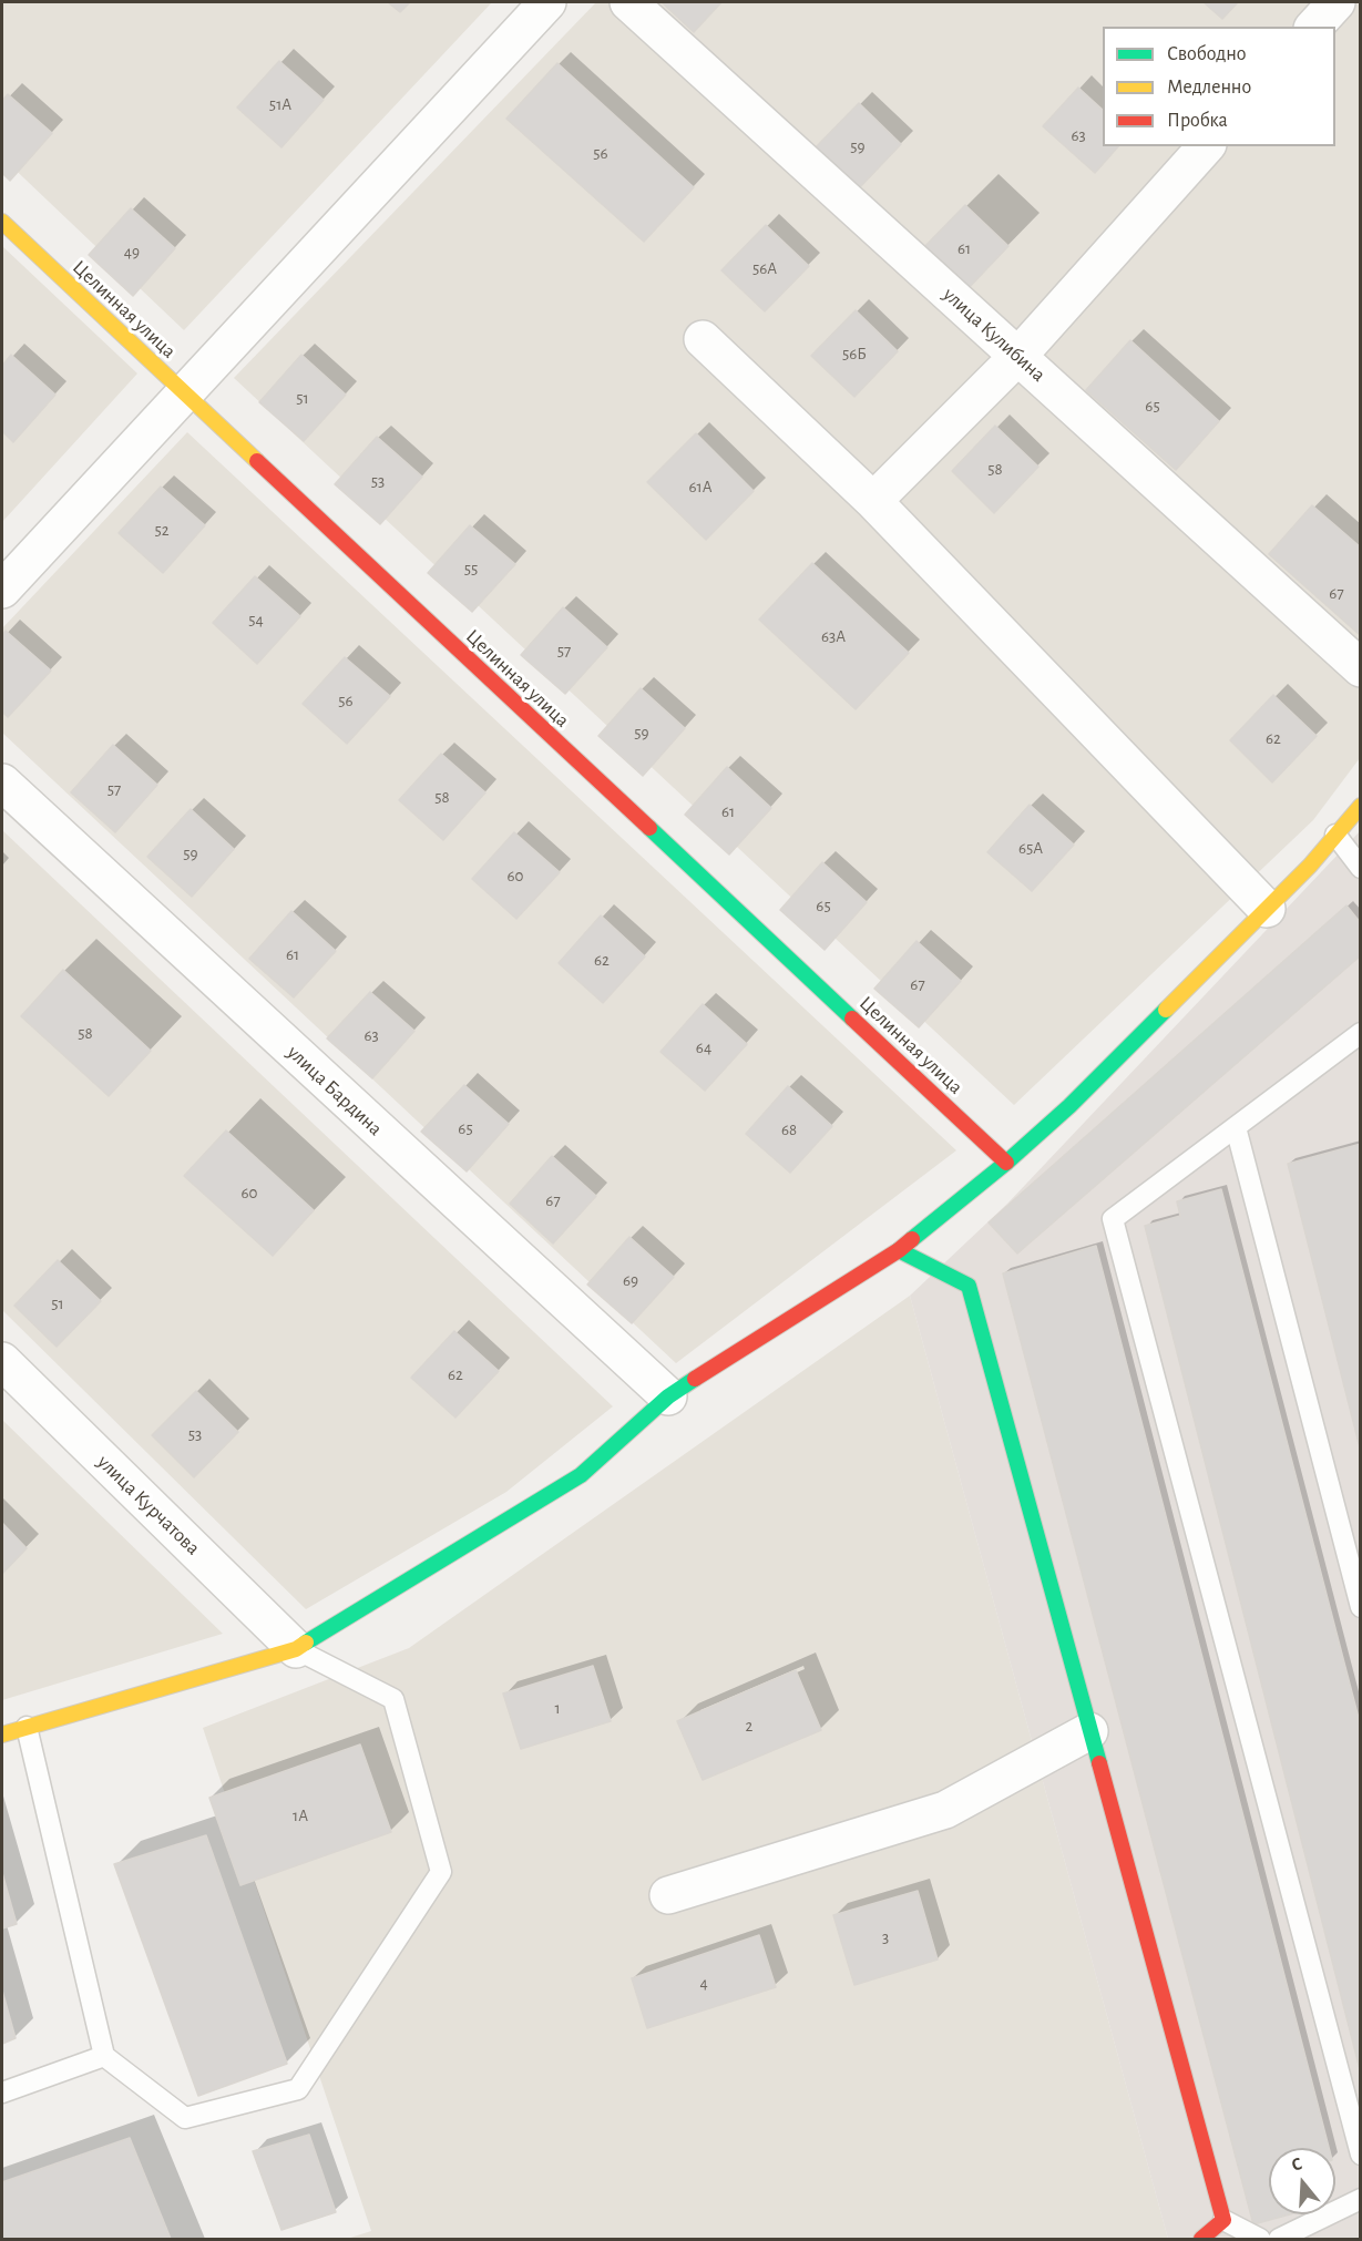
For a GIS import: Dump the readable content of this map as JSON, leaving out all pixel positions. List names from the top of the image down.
{
  "streets": {
    "street": [
      "Целинная улица",
      "улица Кулибина",
      "улица Бардина",
      "улица Курчатова"
    ]
  },
  "house_numbers": [
    "51А",
    "63",
    "59",
    "56",
    "61",
    "49",
    "56А",
    "56Б",
    "51",
    "65",
    "58",
    "53",
    "61А",
    "52",
    "55",
    "67",
    "54",
    "63А",
    "57",
    "56",
    "59",
    "62",
    "57",
    "58",
    "61",
    "65А",
    "59",
    "60",
    "65",
    "61",
    "62",
    "67",
    "58",
    "63",
    "64",
    "65",
    "68",
    "60",
    "67",
    "69",
    "51",
    "62",
    "53",
    "1",
    "2",
    "1А",
    "3",
    "4"
  ],
  "legend": ["Свободно", "Медленно", "Пробка"],
  "north": "top"
}
